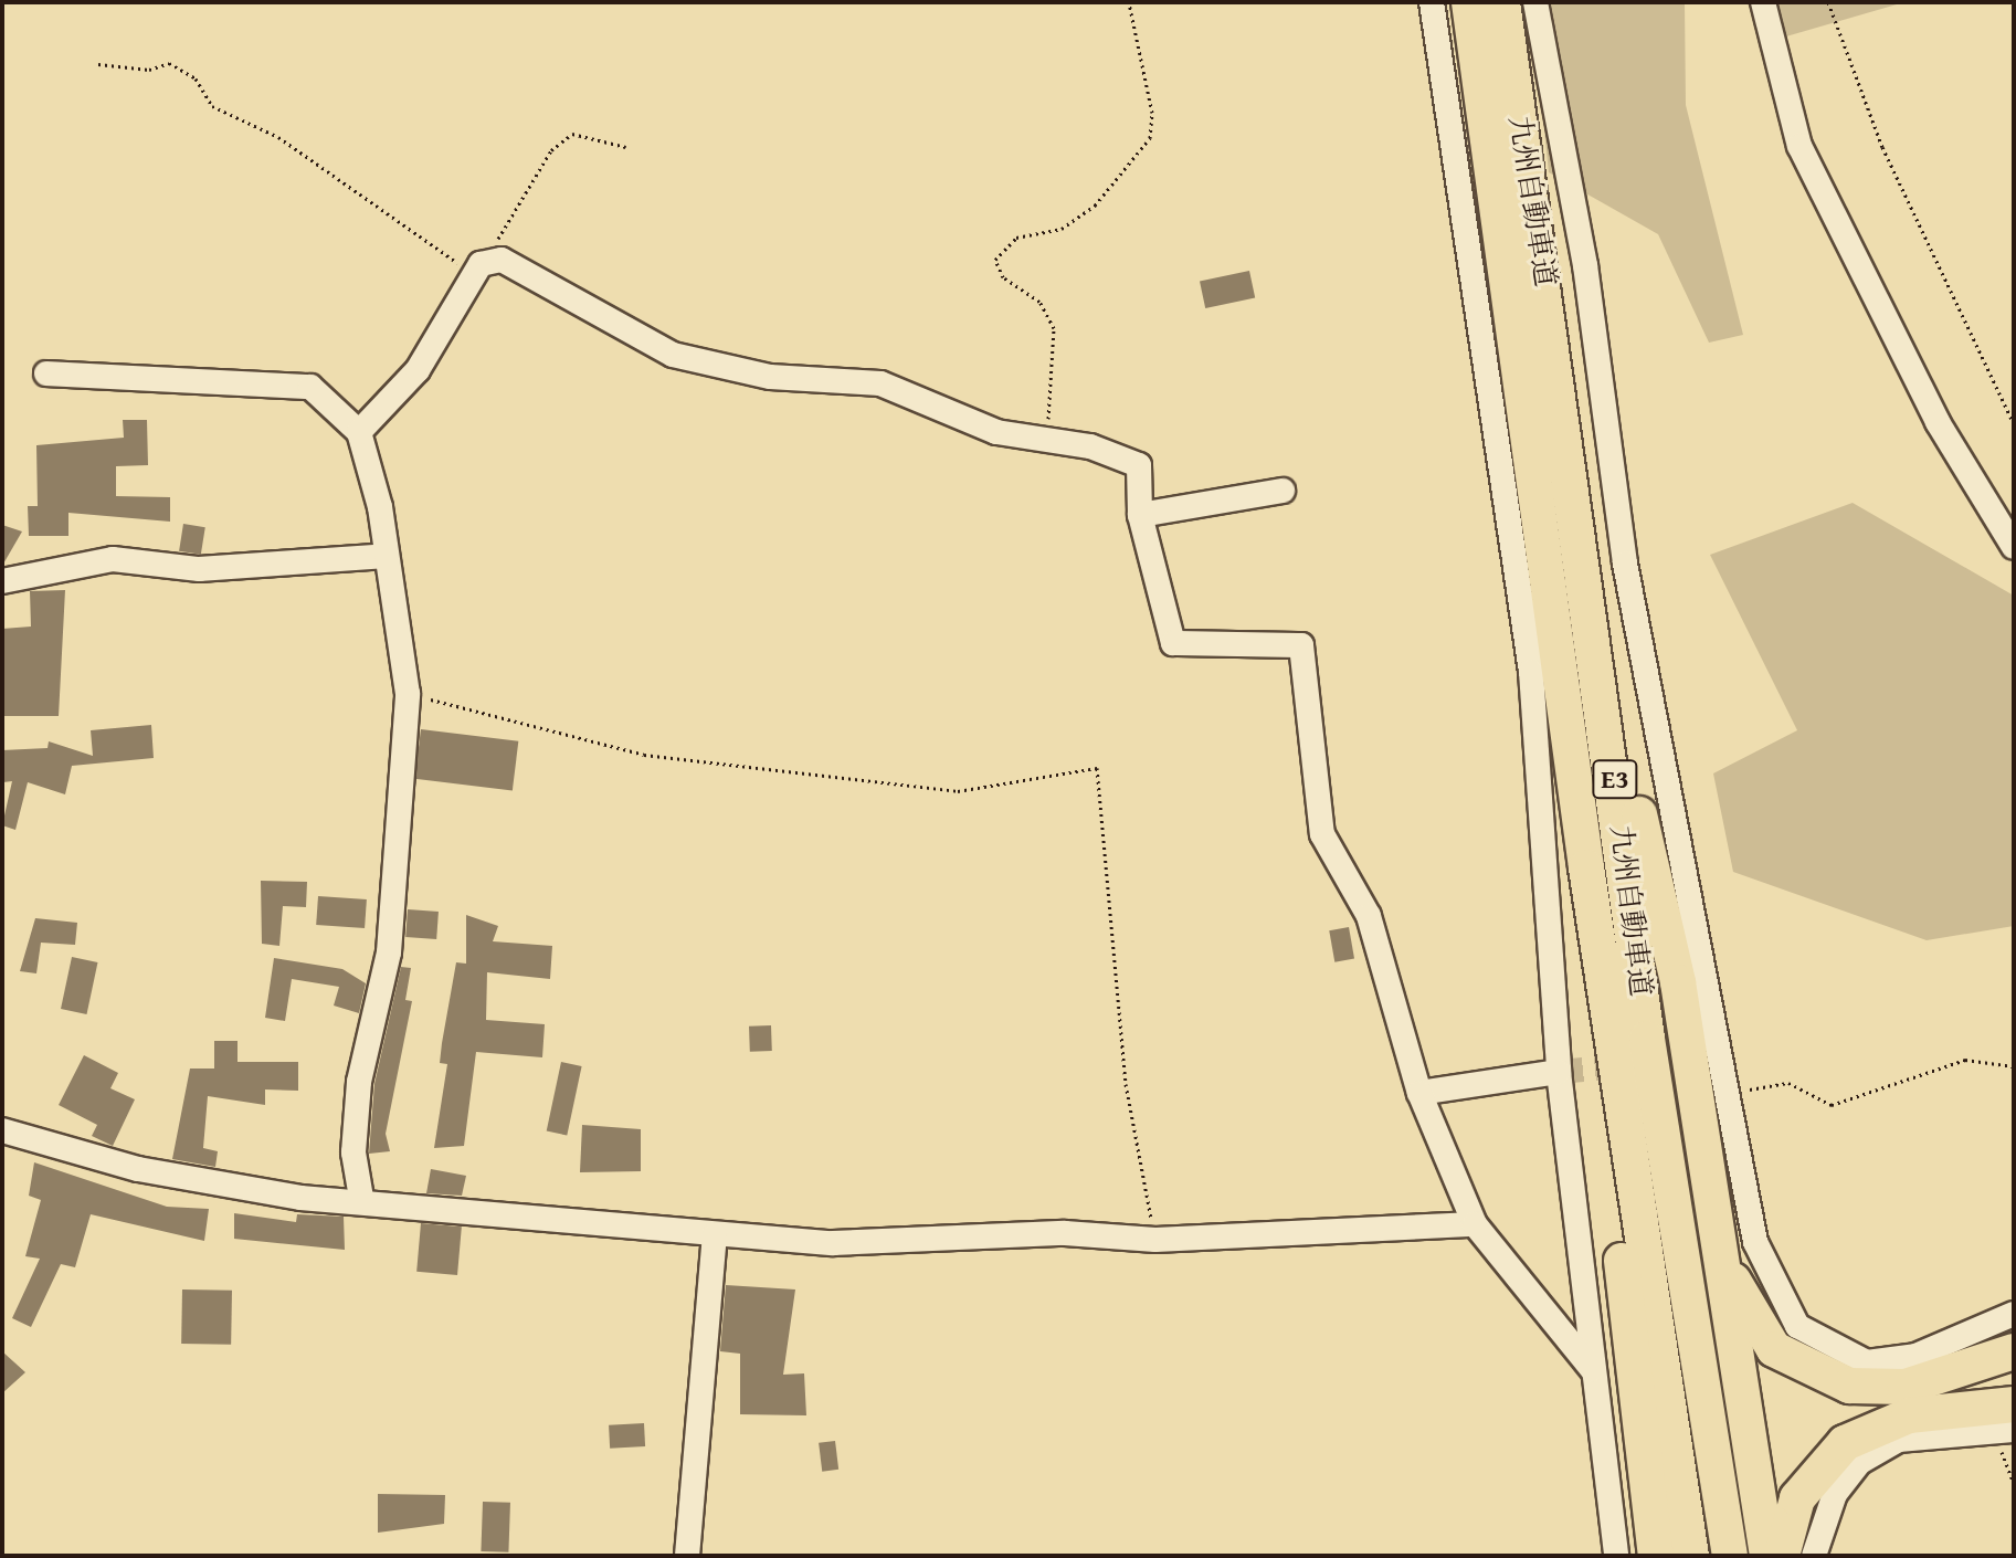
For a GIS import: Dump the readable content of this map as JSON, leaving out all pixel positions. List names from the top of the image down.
{
  "streets": {
    "highway": ["九州自動車道", "E3"]
  }
}
